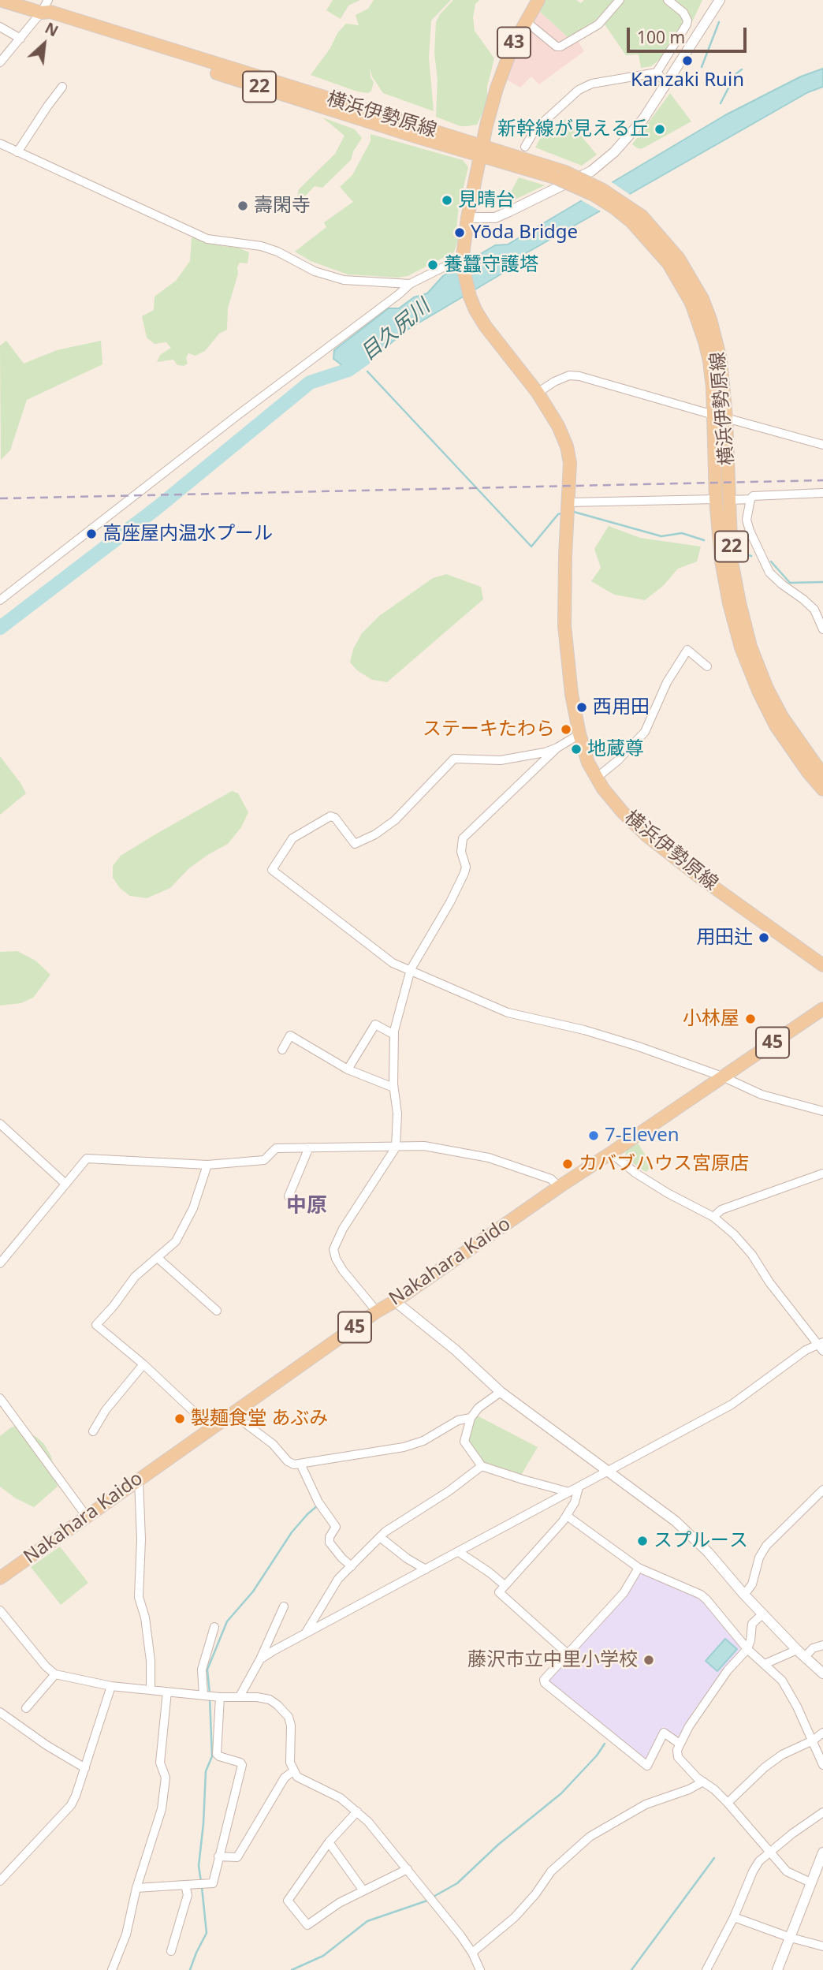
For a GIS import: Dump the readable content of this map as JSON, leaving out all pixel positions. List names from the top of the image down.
{
  "streets": {
    "main road": [
      "43",
      "22",
      "横浜伊勢原線",
      "45",
      "Nakahara Kaido"
    ]
  },
  "crossings": [
    ["43", "横浜伊勢原線"]
  ],
  "districts": ["中原"],
  "water": ["目久尻川"],
  "places": [
    "Kanzaki Ruin",
    "新幹線が見える丘",
    "見晴台",
    "壽閑寺",
    "Yōda Bridge",
    "養蠶守護塔",
    "高座屋内温水プール",
    "西用田",
    "ステーキたわら",
    "地蔵尊",
    "用田辻",
    "小林屋",
    "7-Eleven",
    "カバブハウス宮原店",
    "製麺食堂 あぶみ",
    "スプルース",
    "藤沢市立中里小学校"
  ],
  "scale_bar": "100 m",
  "north": "top right"
}
